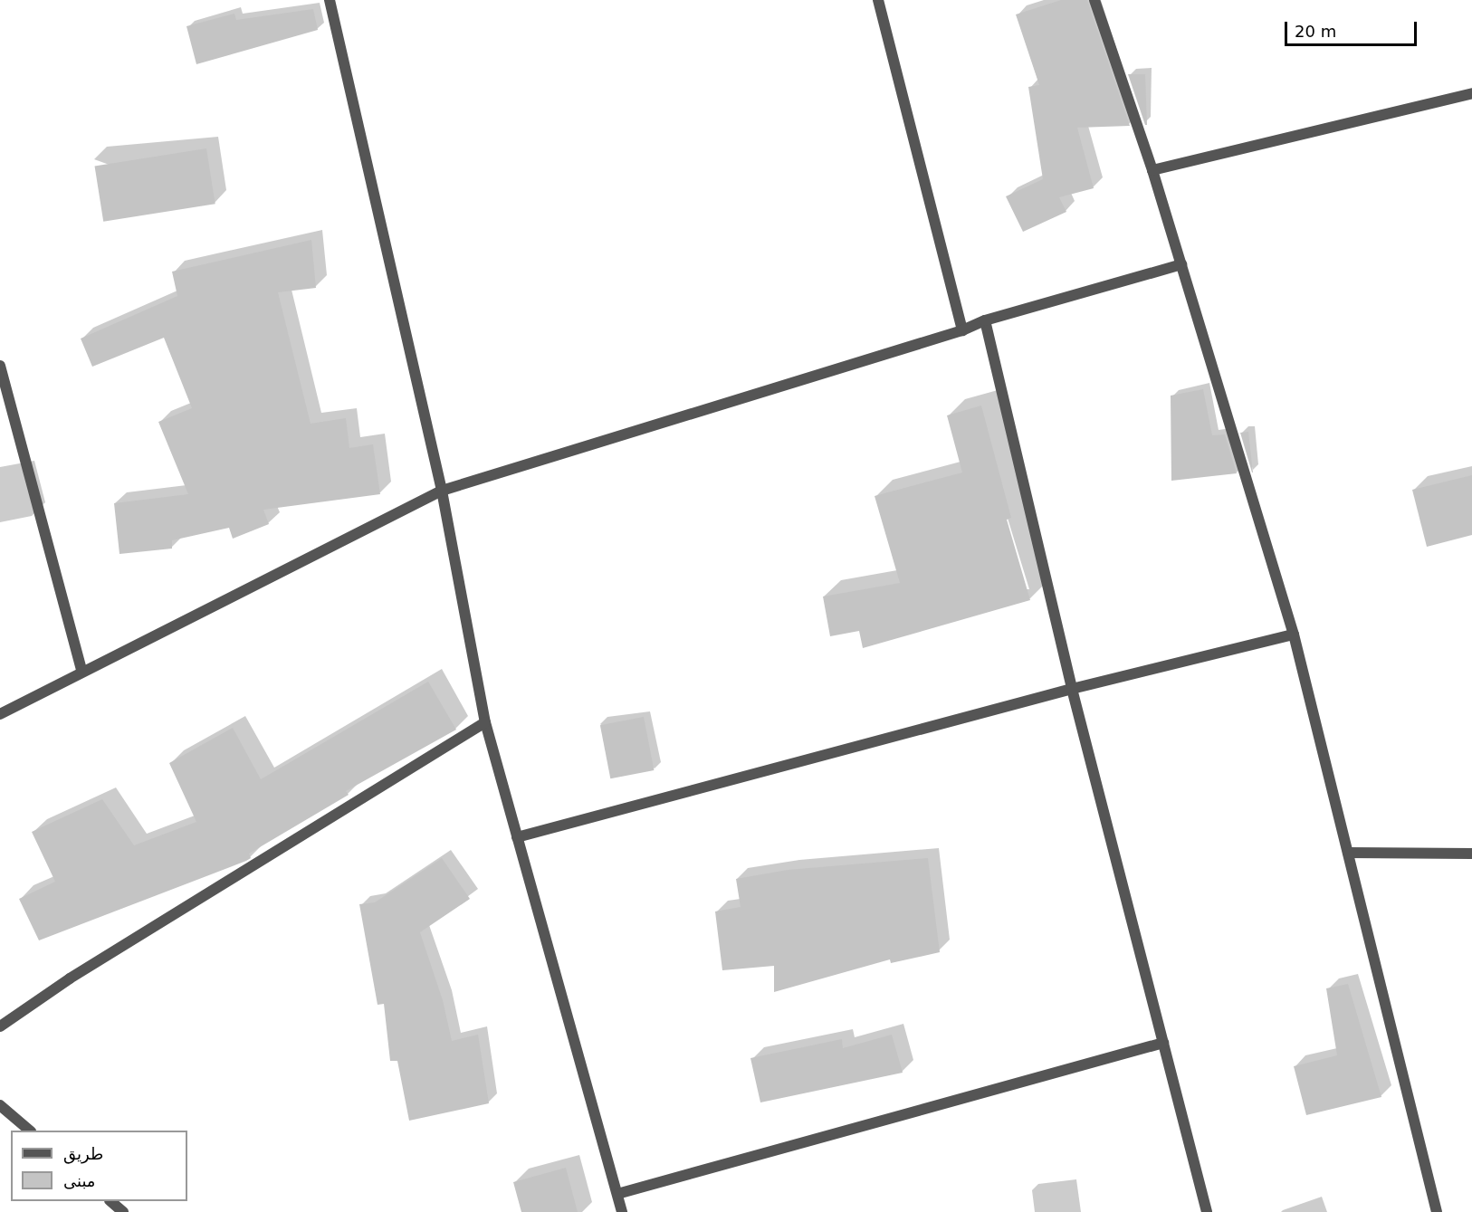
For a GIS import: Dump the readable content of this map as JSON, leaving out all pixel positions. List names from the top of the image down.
{
  "legend": ["طريق", "مبنى"],
  "scale_bar": "20 m"
}
